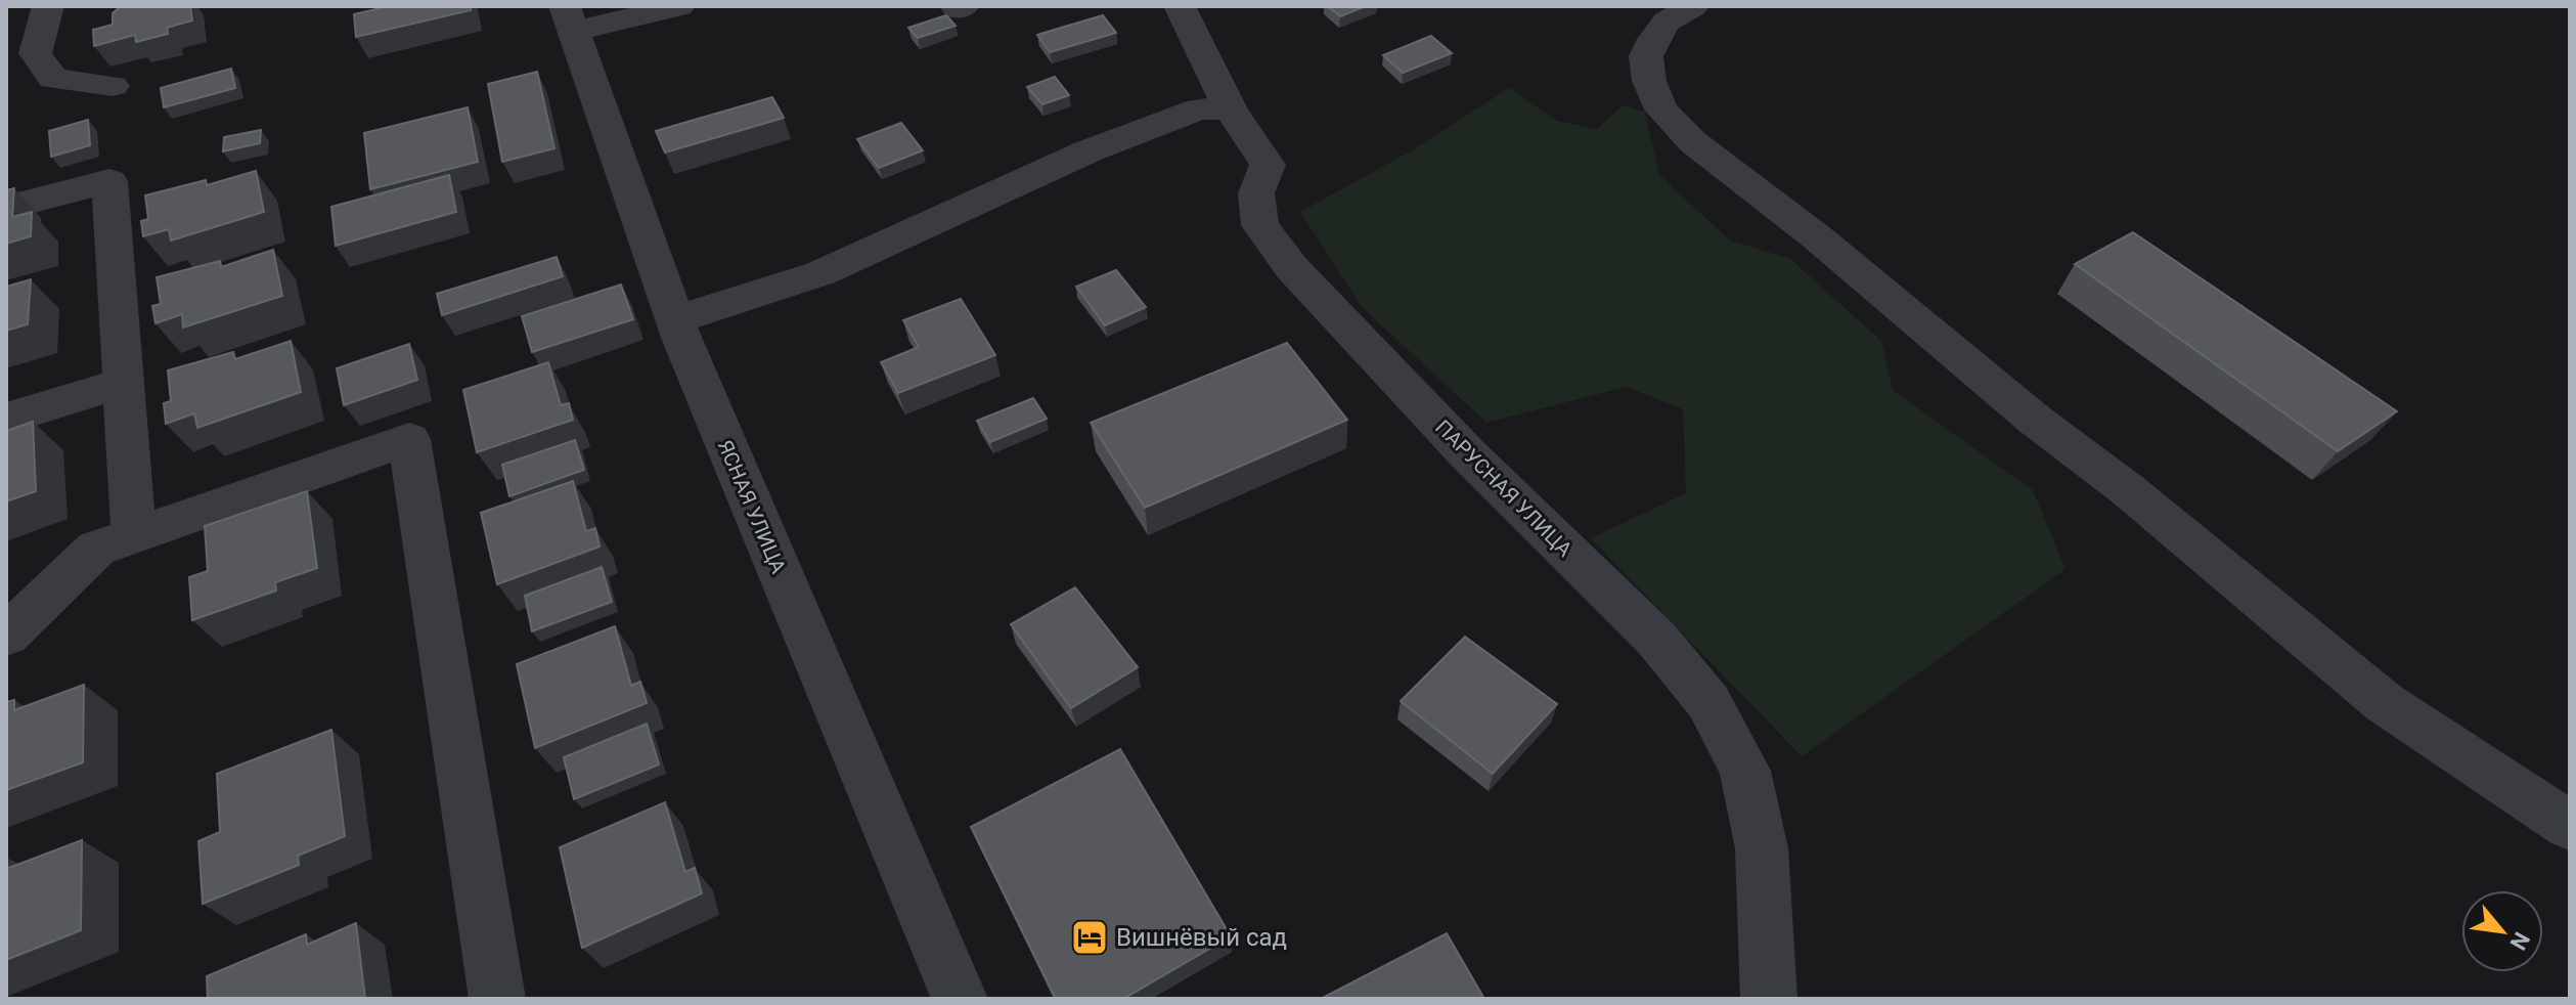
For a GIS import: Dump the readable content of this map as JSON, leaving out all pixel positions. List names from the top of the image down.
{
  "streets": {
    "street": ["ПАРУСНАЯ УЛИЦА", "ЯСНАЯ УЛИЦА"]
  },
  "places": {
    "hotel": ["Вишнёвый сад"]
  },
  "north": "bottom right"
}
